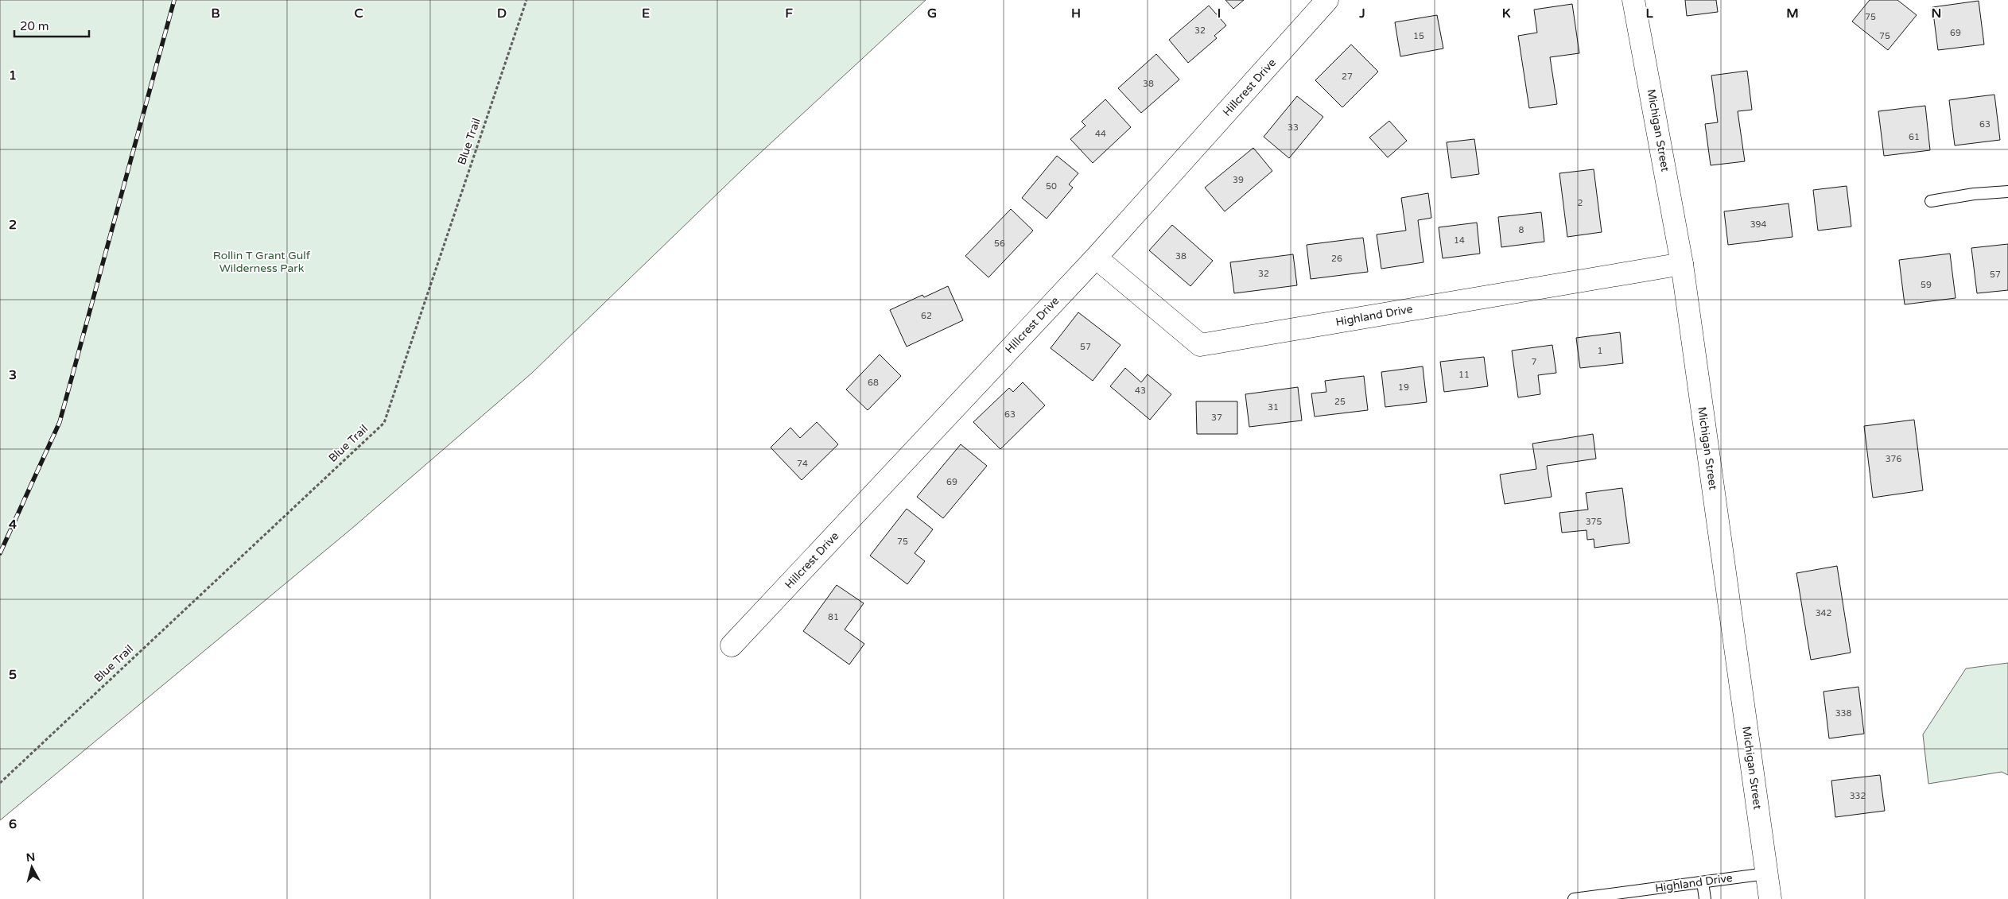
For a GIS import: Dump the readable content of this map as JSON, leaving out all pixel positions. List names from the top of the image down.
{
  "streets": {
    "street": ["Hillcrest Drive", "Michigan Street", "Highland Drive"],
    "path": ["Blue Trail"]
  },
  "crossings": [
    ["Hillcrest Drive", "Highland Drive"],
    ["Michigan Street", "Highland Drive"]
  ],
  "parks": ["Rollin T Grant Gulf Wilderness Park"],
  "house_numbers": [
    "75",
    "32",
    "69",
    "15",
    "75",
    "27",
    "38",
    "63",
    "33",
    "44",
    "61",
    "39",
    "50",
    "2",
    "394",
    "8",
    "14",
    "56",
    "38",
    "26",
    "32",
    "57",
    "59",
    "62",
    "57",
    "1",
    "7",
    "11",
    "68",
    "19",
    "43",
    "25",
    "31",
    "63",
    "37",
    "376",
    "74",
    "69",
    "375",
    "75",
    "342",
    "81",
    "338",
    "332"
  ],
  "scale_bar": "20 m",
  "north": "top",
  "grid": {
    "columns": [
      "B",
      "C",
      "D",
      "E",
      "F",
      "G",
      "H",
      "I",
      "J",
      "K",
      "L",
      "M",
      "N"
    ],
    "rows": [
      "1",
      "2",
      "3",
      "4",
      "5",
      "6"
    ]
  }
}
